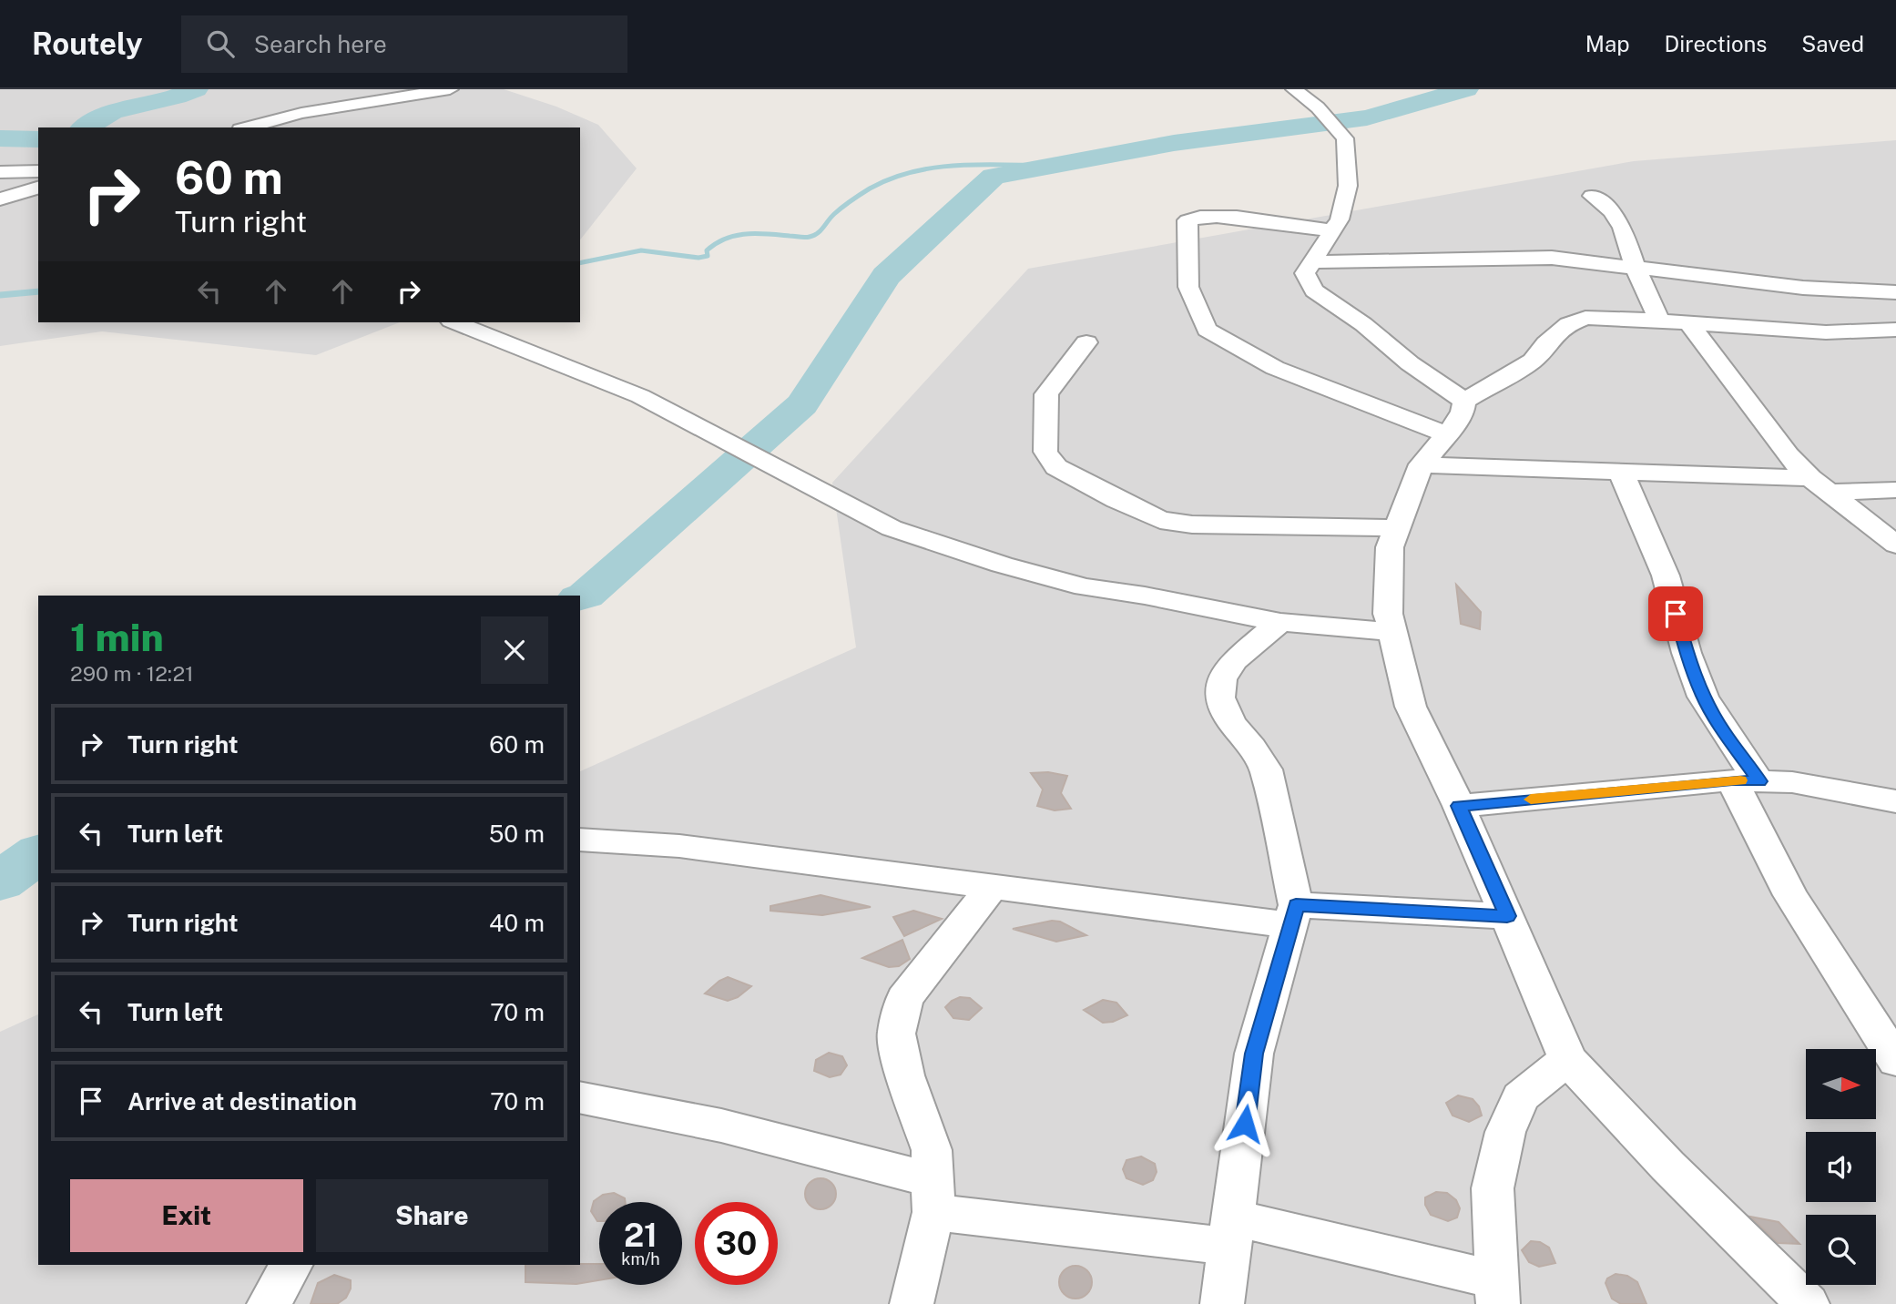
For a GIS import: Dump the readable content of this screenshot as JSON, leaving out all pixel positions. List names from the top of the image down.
{
  "north": "right",
  "page": {
    "header": "Routely",
    "search": "Search here",
    "nav": ["Map", "Directions", "Saved"],
    "turn": ["60 m", "Turn right"],
    "heading": ["1 min", "290 m · 12:21"],
    "list": [
      {
        "name": "Turn right",
        "value": "60 m"
      },
      {
        "name": "Turn left",
        "value": "50 m"
      },
      {
        "name": "Turn right",
        "value": "40 m"
      },
      {
        "name": "Turn left",
        "value": "70 m"
      },
      {
        "name": "Arrive at destination",
        "value": "70 m"
      }
    ],
    "buttons": ["Exit", "Share"],
    "speed": "21 km/h",
    "limit": "30"
  }
}
